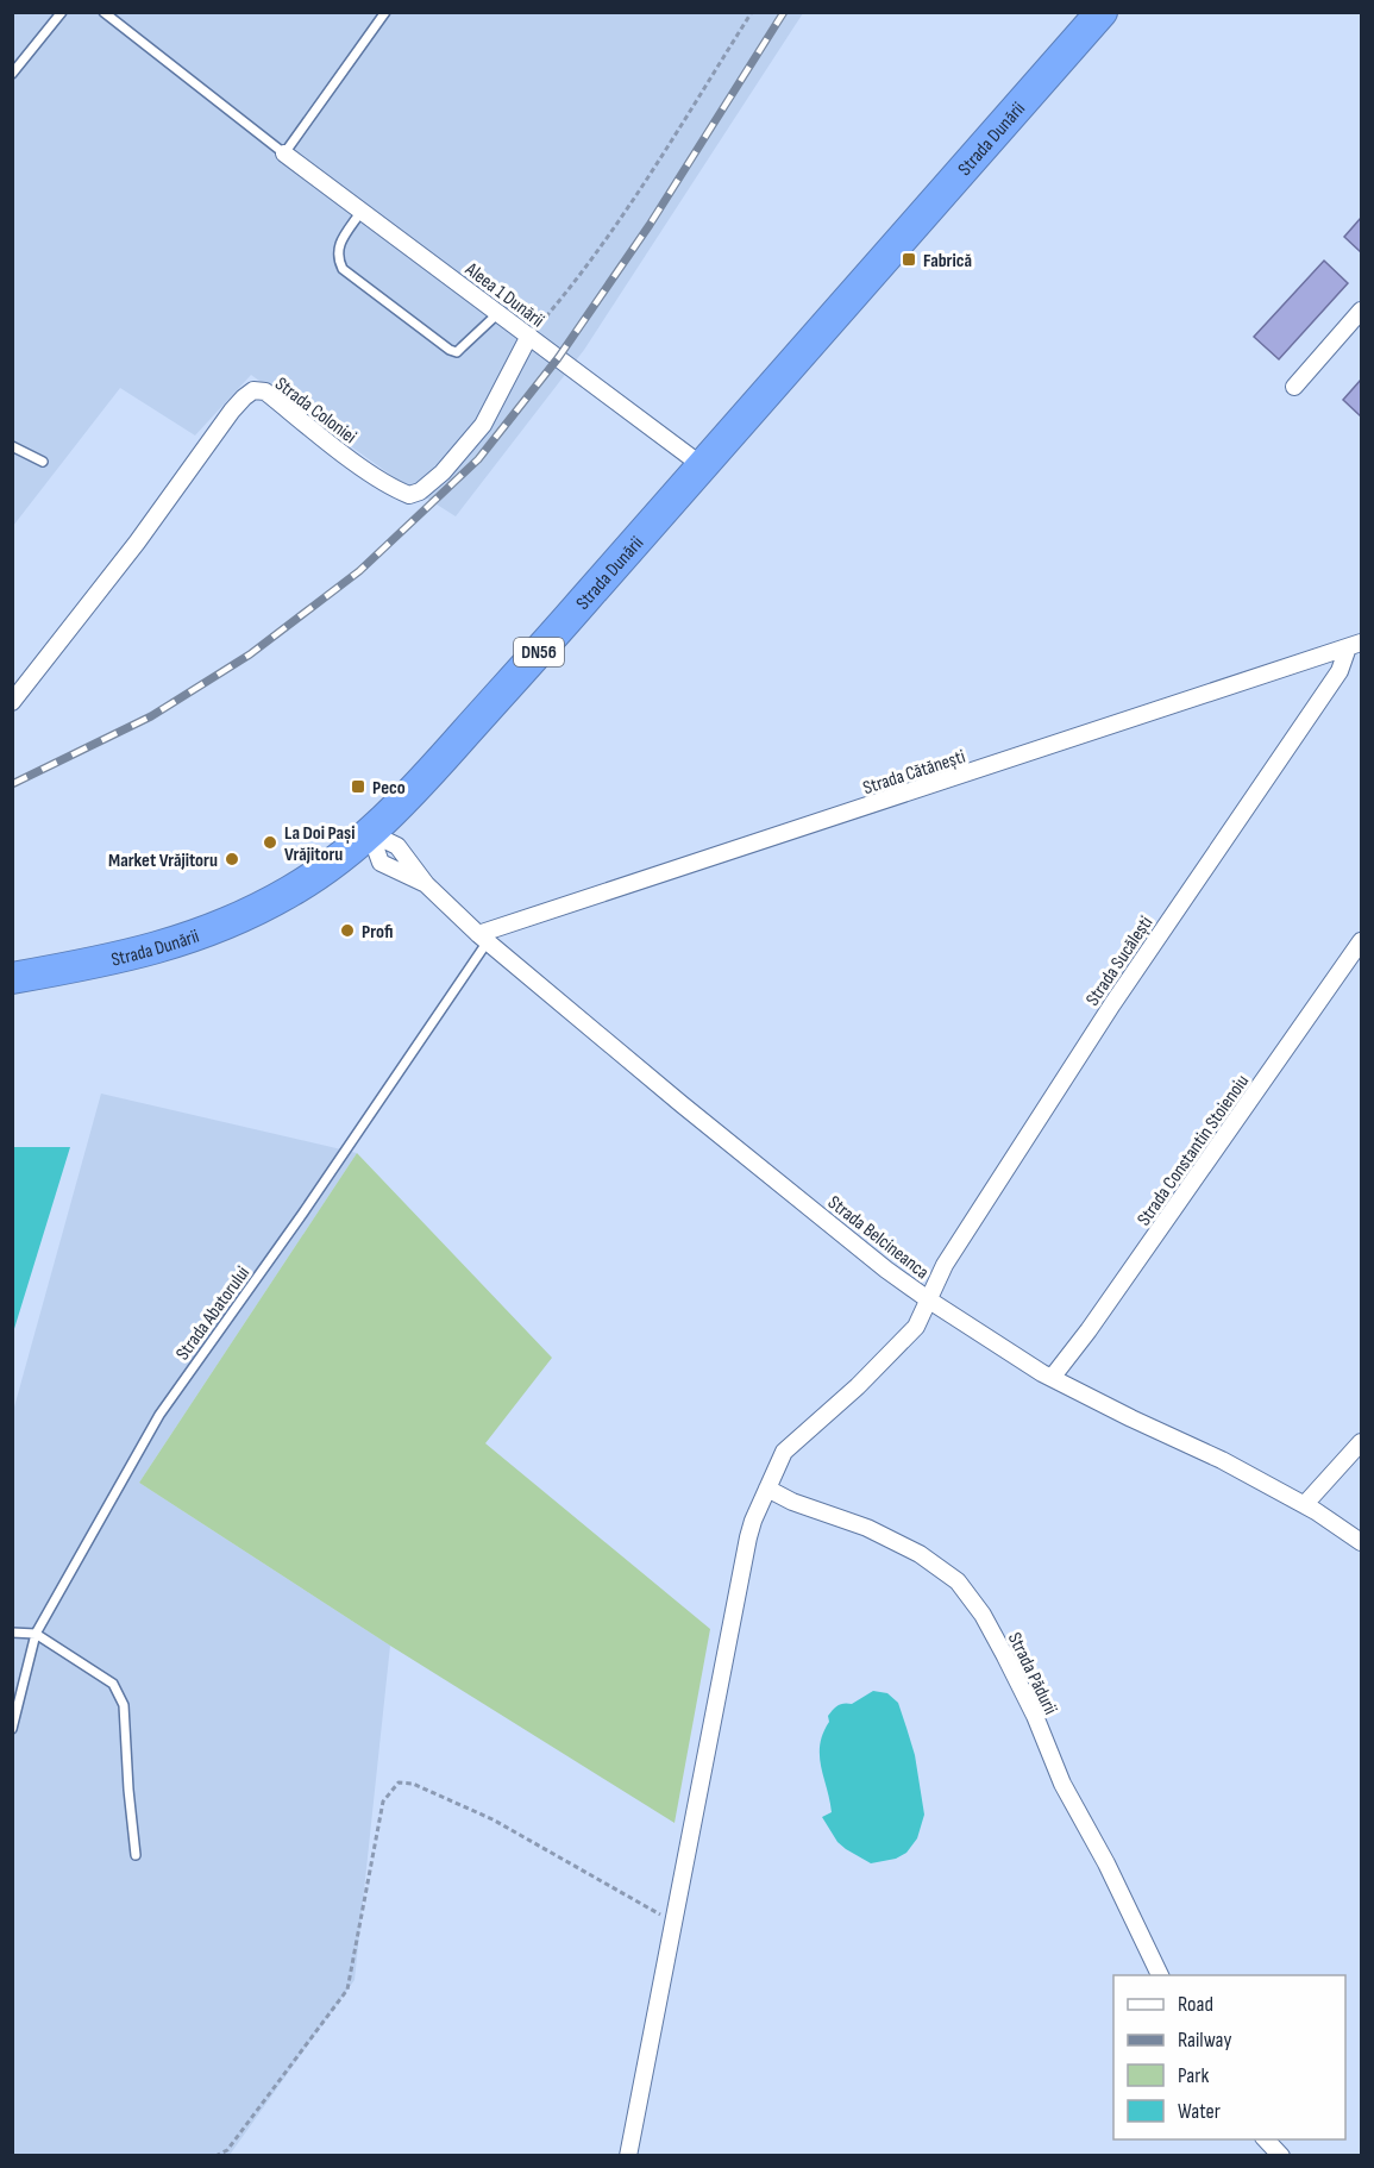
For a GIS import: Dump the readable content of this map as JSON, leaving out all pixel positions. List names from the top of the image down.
{
  "streets": {
    "highway": ["Strada Dunării", "DN56"],
    "street": [
      "Aleea 1 Dunării",
      "Strada Coloniei",
      "Strada Cătănești",
      "Strada Sucălești",
      "Strada Constantin Stoienoiu",
      "Strada Belcineanca",
      "Strada Pădurii"
    ],
    "lane": ["Strada Abatorului"]
  },
  "crossings": [
    ["Strada Dunării", "Aleea 1 Dunării"],
    ["Strada Dunării", "Strada Belcineanca"],
    ["Aleea 1 Dunării", "Strada Coloniei"],
    ["Strada Cătănești", "Strada Sucălești"],
    ["Strada Cătănești", "Strada Belcineanca"],
    ["Strada Cătănești", "Strada Abatorului"],
    ["Strada Sucălești", "Strada Belcineanca"],
    ["Strada Sucălești", "Strada Pădurii"],
    ["Strada Constantin Stoienoiu", "Strada Belcineanca"],
    ["Strada Belcineanca", "Strada Abatorului"]
  ],
  "places": {
    "transit": ["Fabrică", "Peco"],
    "other": ["La Doi Pași Vrăjitoru", "Market Vrăjitoru", "Profi"]
  },
  "legend": [
    "Road",
    "Railway",
    "Park",
    "Water"
  ]
}
